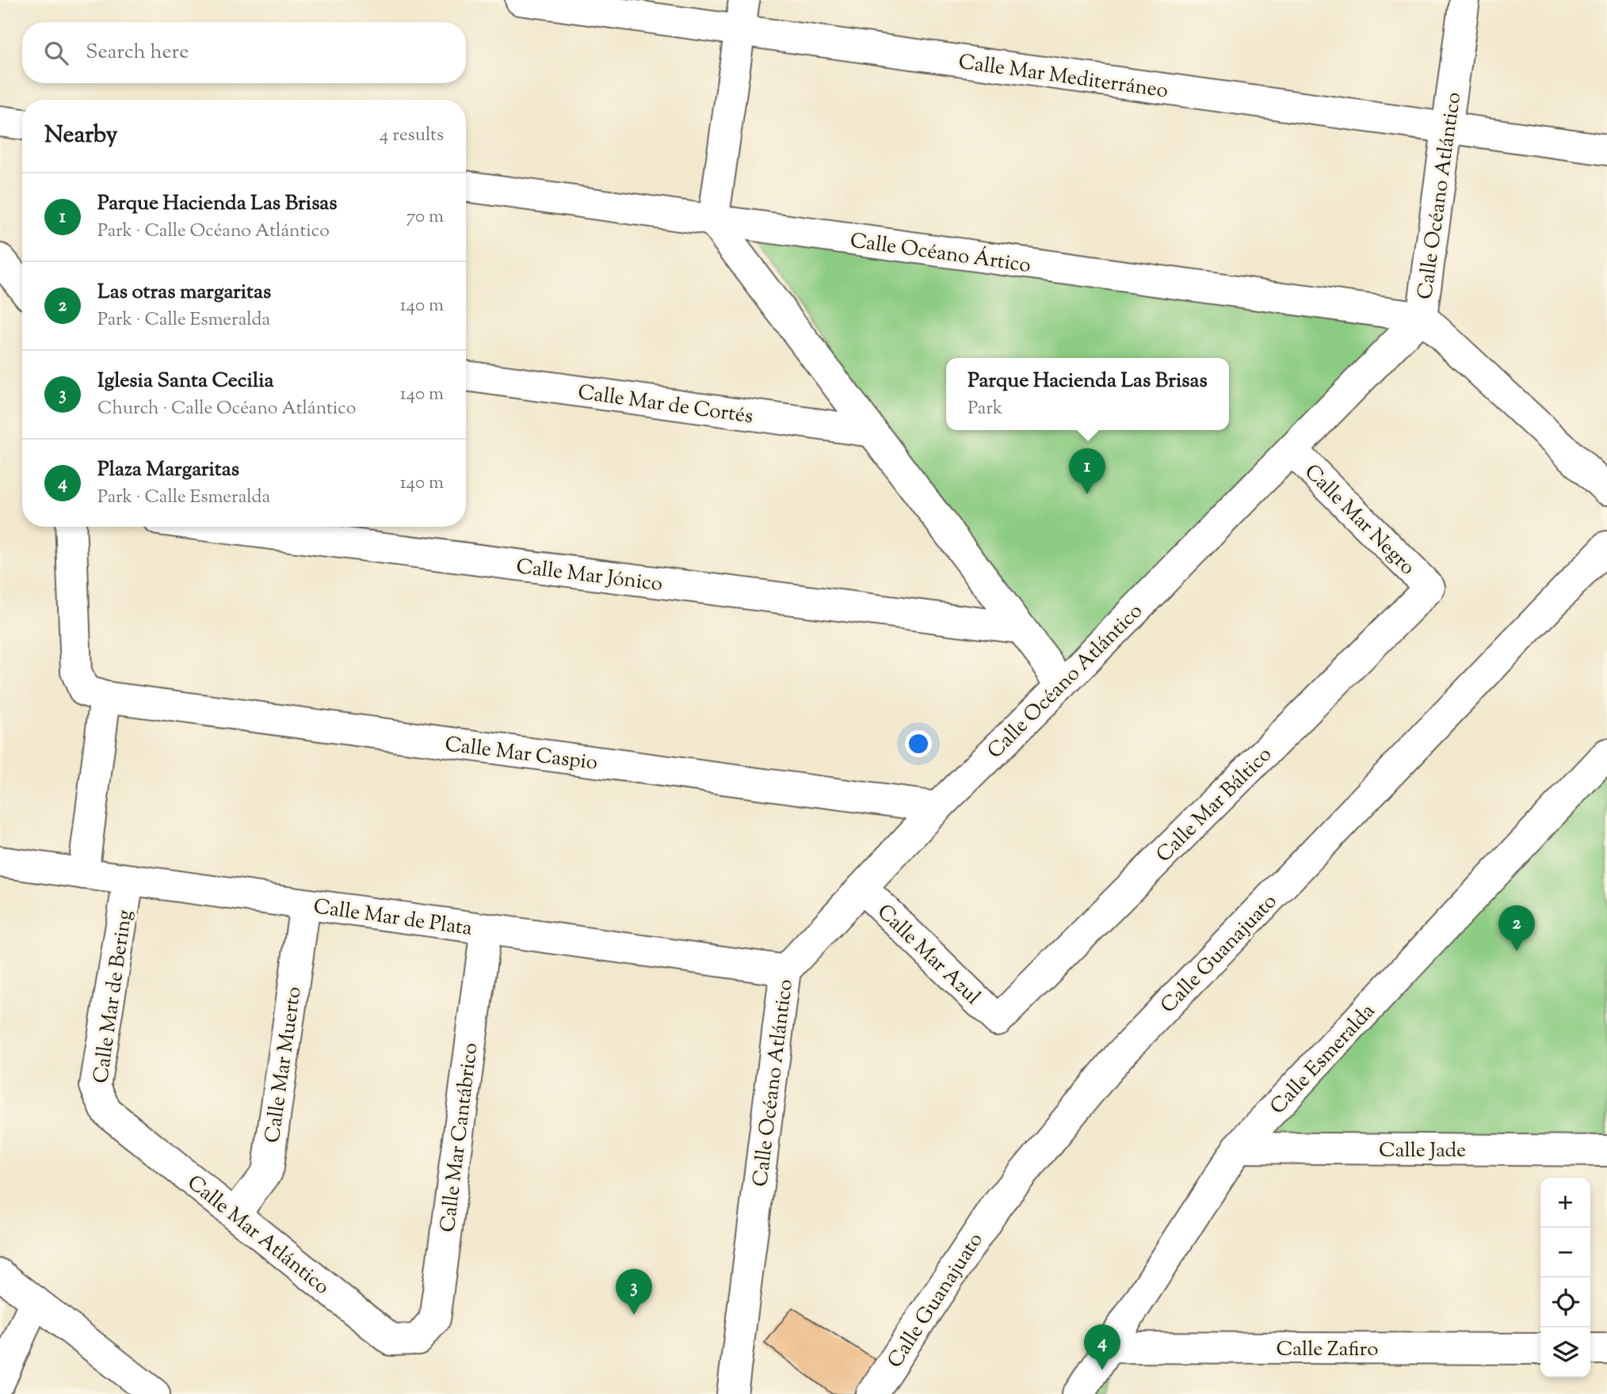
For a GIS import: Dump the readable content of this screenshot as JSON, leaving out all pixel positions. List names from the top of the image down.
{
  "streets": {
    "street": [
      "Calle Mar Mediterráneo",
      "Calle Océano Atlántico",
      "Calle Océano Ártico",
      "Calle Mar de Cortés",
      "Calle Mar Negro",
      "Calle Mar Jónico",
      "Calle Mar Caspio",
      "Calle Mar Báltico",
      "Calle Mar de Plata",
      "Calle Guanajuato",
      "Calle Mar Azul",
      "Calle Mar de Bering",
      "Calle Esmeralda",
      "Calle Mar Muerto",
      "Calle Mar Cantábrico",
      "Calle Jade",
      "Calle Mar Atlántico",
      "Calle Zafiro"
    ]
  },
  "crossings": [
    ["Calle Mar Mediterráneo", "Calle Océano Atlántico"],
    ["Calle Océano Atlántico", "Calle Océano Ártico"],
    ["Calle Océano Atlántico", "Calle Mar Negro"],
    ["Calle Océano Atlántico", "Calle Mar Caspio"],
    ["Calle Océano Atlántico", "Calle Mar de Plata"],
    ["Calle Océano Atlántico", "Calle Mar Azul"],
    ["Calle Mar Negro", "Calle Mar Báltico"],
    ["Calle Mar Báltico", "Calle Mar Azul"],
    ["Calle Mar de Plata", "Calle Mar de Bering"],
    ["Calle Mar de Plata", "Calle Mar Muerto"],
    ["Calle Mar de Plata", "Calle Mar Cantábrico"],
    ["Calle Mar de Bering", "Calle Mar Atlántico"],
    ["Calle Esmeralda", "Calle Jade"],
    ["Calle Esmeralda", "Calle Zafiro"],
    ["Calle Mar Muerto", "Calle Mar Atlántico"],
    ["Calle Mar Cantábrico", "Calle Mar Atlántico"]
  ],
  "page": {
    "search": "Search here",
    "heading": ["Nearby", "4 results"],
    "list": [
      {
        "mark": "1",
        "name": "Parque Hacienda Las Brisas",
        "note": "Park · Calle Océano Atlántico",
        "value": "70 m"
      },
      {
        "mark": "2",
        "name": "Las otras margaritas",
        "note": "Park · Calle Esmeralda",
        "value": "140 m"
      },
      {
        "mark": "3",
        "name": "Iglesia Santa Cecilia",
        "note": "Church · Calle Océano Atlántico",
        "value": "140 m"
      },
      {
        "mark": "4",
        "name": "Plaza Margaritas",
        "note": "Park · Calle Esmeralda",
        "value": "140 m"
      }
    ],
    "popup": ["Parque Hacienda Las Brisas", "Park"],
    "pins": [
      "1",
      "2",
      "3",
      "4"
    ],
    "map_buttons": ["+", "−"]
  }
}
